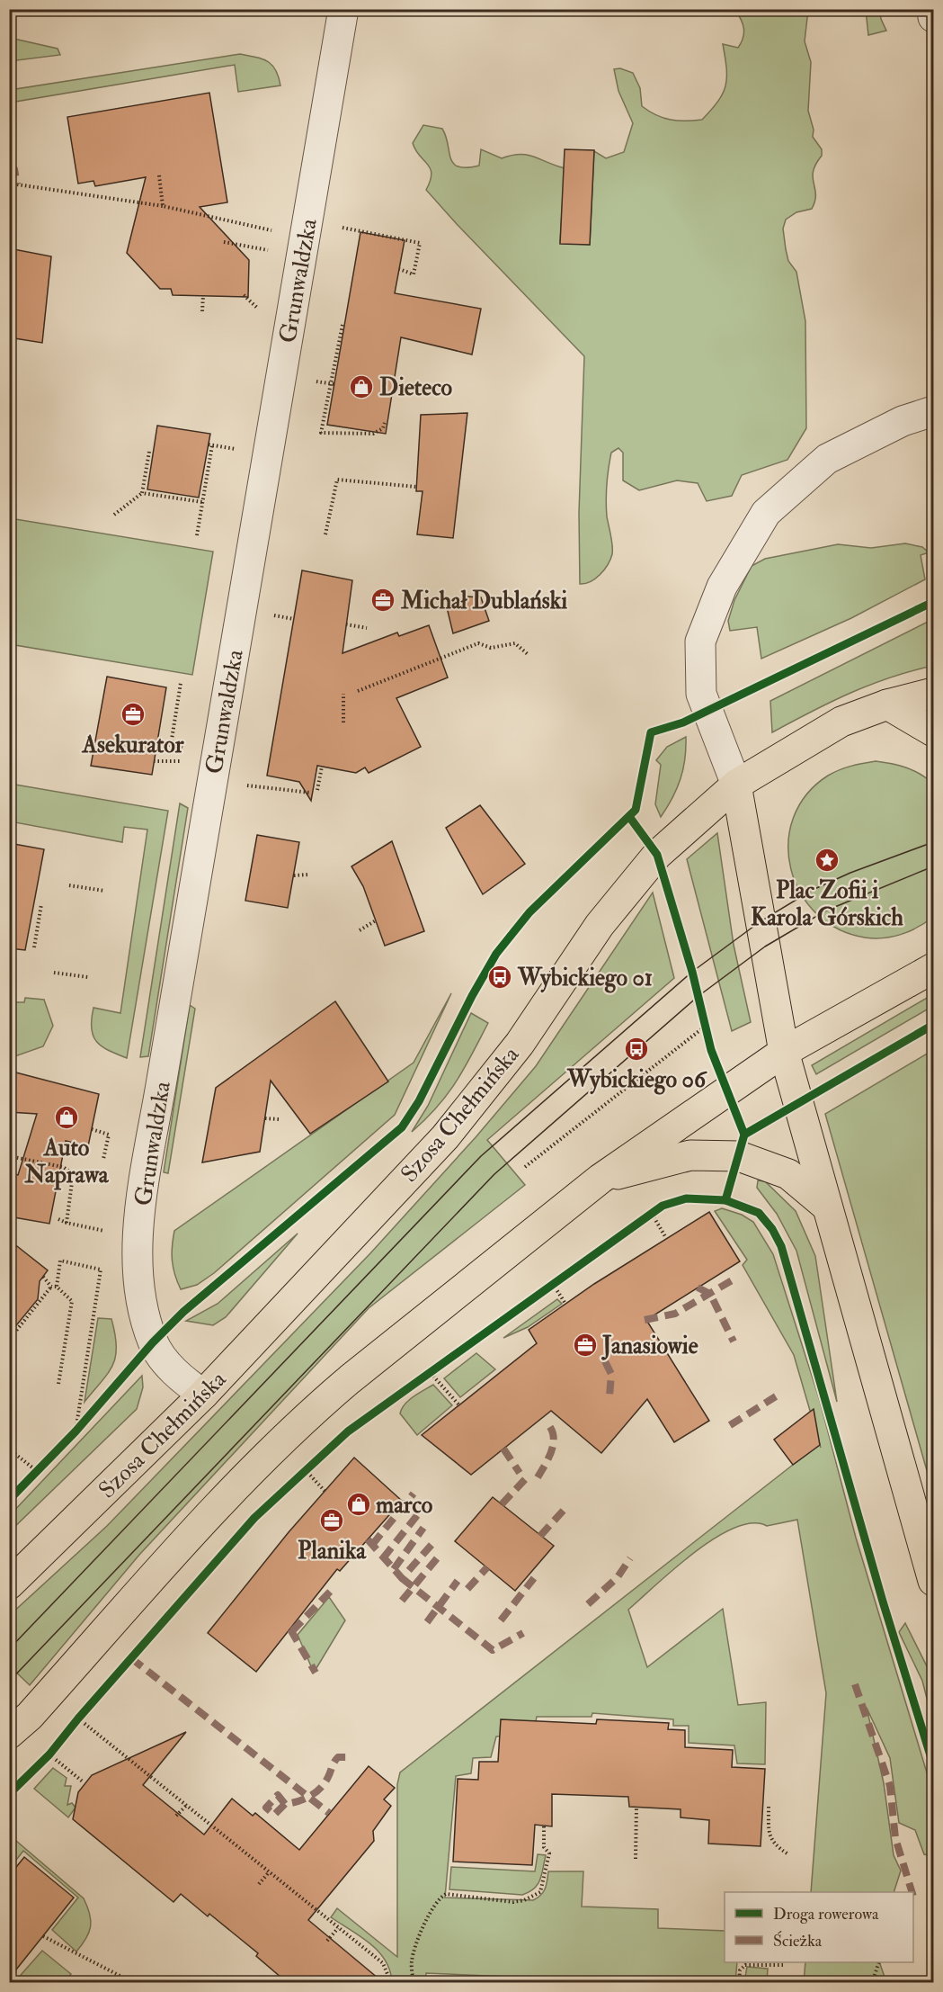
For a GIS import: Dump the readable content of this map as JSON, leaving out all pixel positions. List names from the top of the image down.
{
  "streets": {
    "main road": ["Szosa Chełmińska"],
    "street": ["Grunwaldzka"]
  },
  "crossings": [
    ["Grunwaldzka", "Szosa Chełmińska"]
  ],
  "places": {
    "shop": ["Dieteco", "Auto Naprawa", "marco"],
    "office": [
      "Michał Dublański",
      "Asekurator",
      "Janasiowie",
      "Planika"
    ],
    "place": ["Plac Zofii i Karola Górskich"],
    "bus stop": ["Wybickiego 01", "Wybickiego 06"]
  },
  "legend": ["Droga rowerowa", "Ścieżka"]
}
